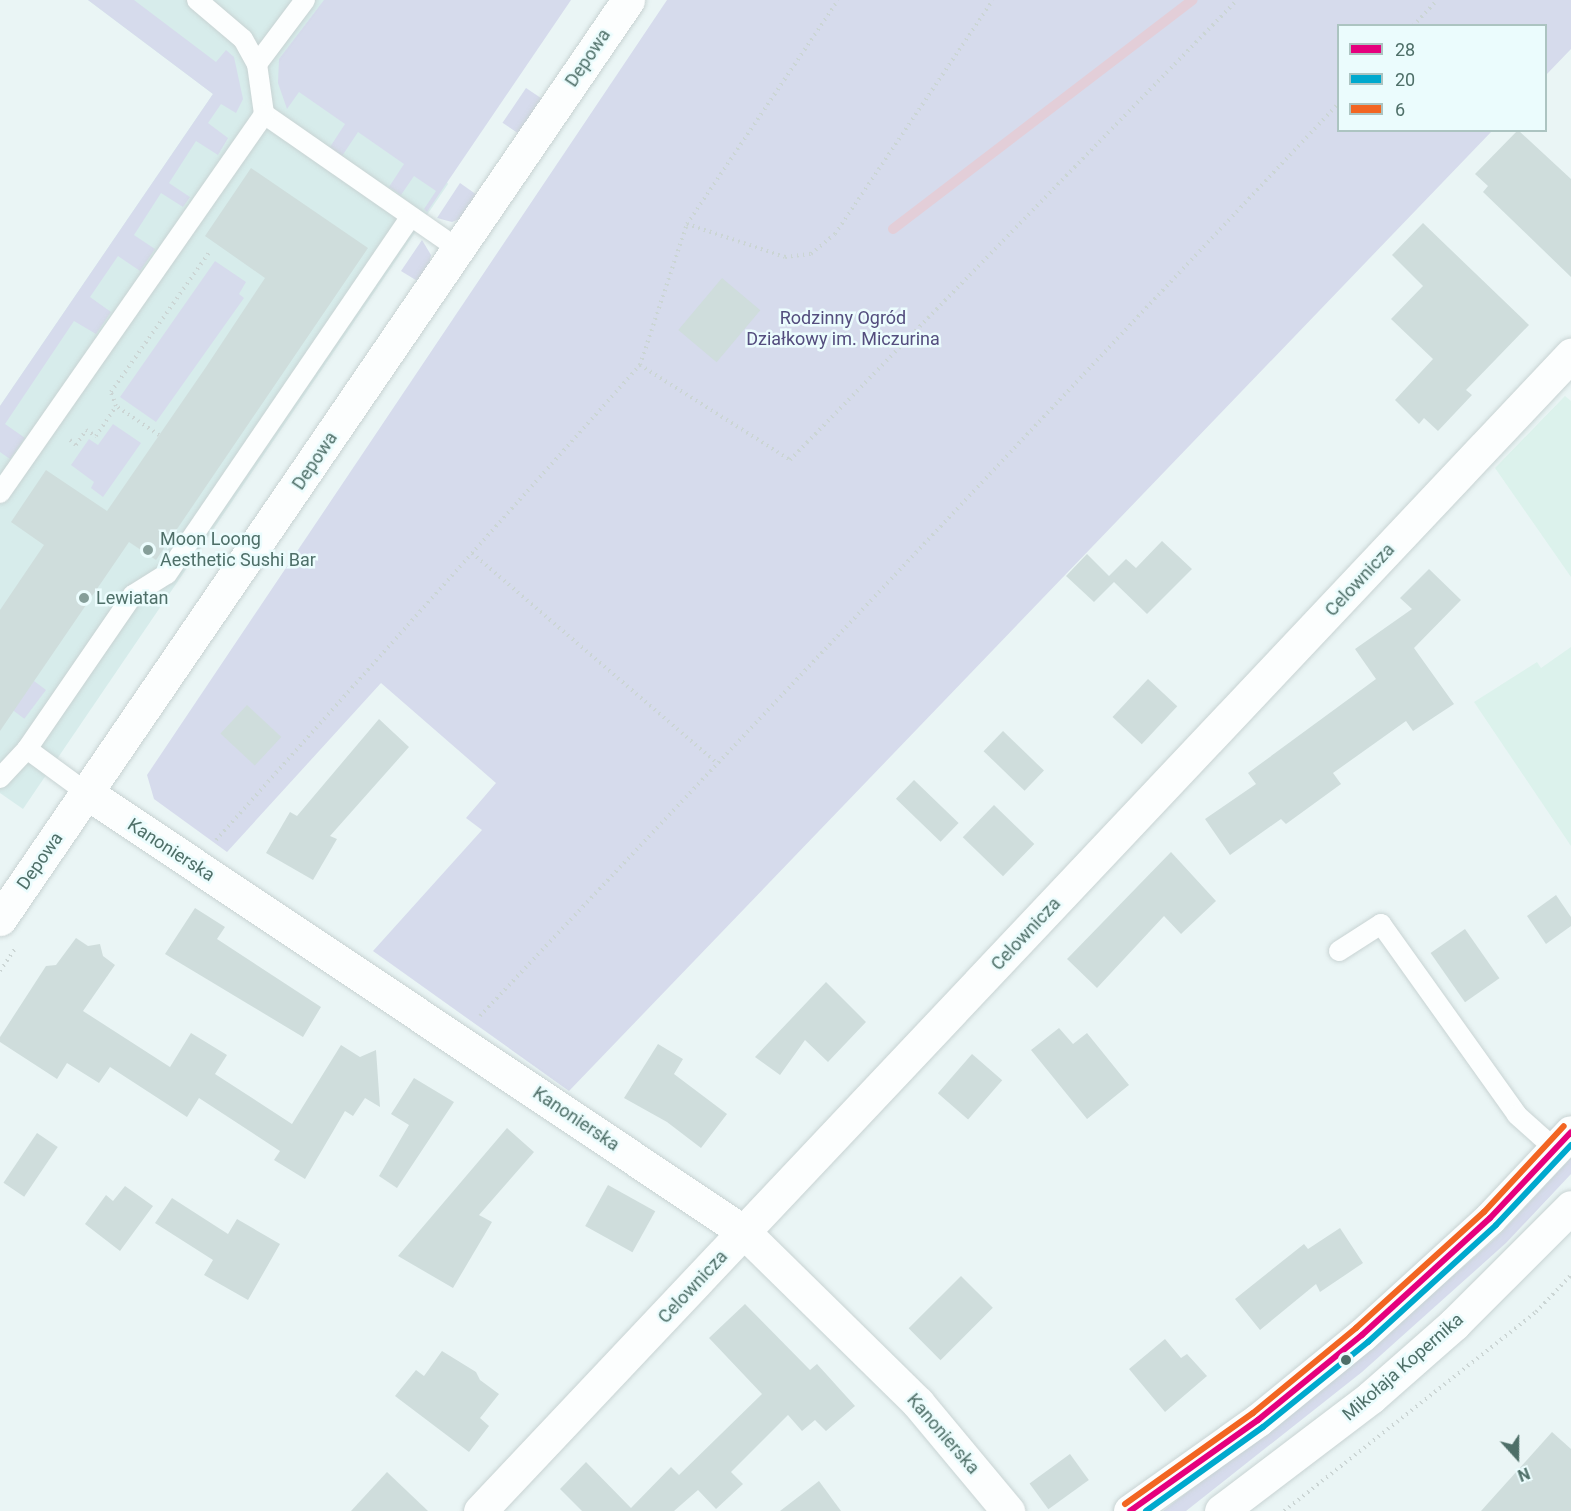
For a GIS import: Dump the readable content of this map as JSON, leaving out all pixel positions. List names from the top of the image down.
{
  "streets": {
    "street": [
      "Depowa",
      "Celownicza",
      "Kanonierska",
      "Mikołaja Kopernika"
    ]
  },
  "crossings": [
    ["Depowa", "Kanonierska"],
    ["Celownicza", "Kanonierska"]
  ],
  "parks": ["Rodzinny Ogród Działkowy im. Miczurina"],
  "places": ["Moon Loong Aesthetic Sushi Bar", "Lewiatan"],
  "lines": ["transit line 6", "transit line 28", "transit line 20"],
  "legend": ["28", "20", "6"],
  "north": "bottom"
}
